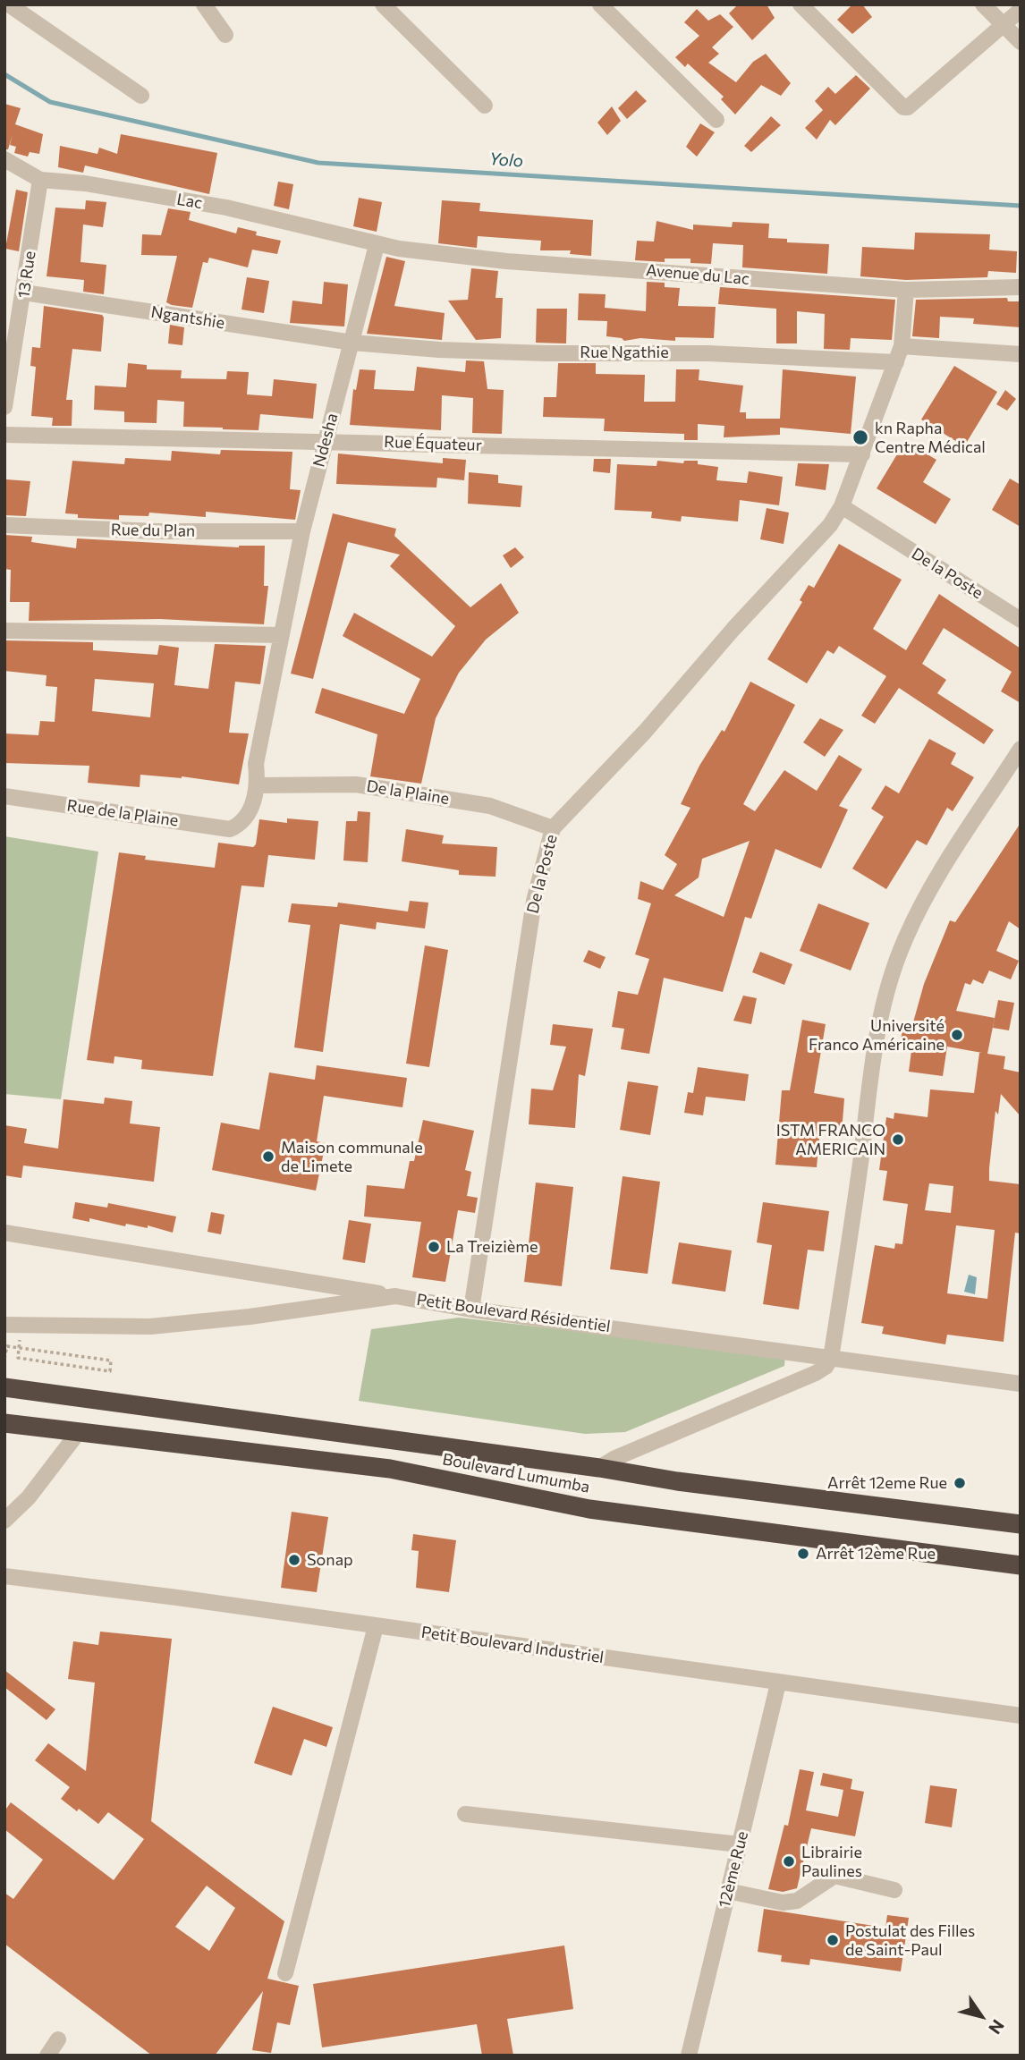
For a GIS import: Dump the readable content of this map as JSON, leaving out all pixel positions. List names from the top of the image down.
{
  "streets": {
    "highway": ["Boulevard Lumumba"],
    "street": [
      "Lac",
      "13 Rue",
      "Avenue du Lac",
      "Ngantshie",
      "Rue Ngathie",
      "Ndesha",
      "Rue Équateur",
      "Rue du Plan",
      "De la Poste",
      "De la Plaine",
      "Rue de la Plaine",
      "Petit Boulevard Résidentiel",
      "Petit Boulevard Industriel",
      "12ème Rue"
    ]
  },
  "crossings": [
    ["Lac", "13 Rue"],
    ["Lac", "Avenue du Lac"],
    ["Lac", "Ndesha"],
    ["13 Rue", "Ngantshie"],
    ["Avenue du Lac", "Ndesha"],
    ["Avenue du Lac", "De la Poste"],
    ["Ngantshie", "Rue Ngathie"],
    ["Ngantshie", "Ndesha"],
    ["Rue Ngathie", "Ndesha"],
    ["Rue Ngathie", "De la Poste"],
    ["Ndesha", "Rue Équateur"],
    ["Ndesha", "Rue du Plan"],
    ["Ndesha", "De la Plaine"],
    ["Ndesha", "Rue de la Plaine"],
    ["Rue Équateur", "De la Poste"],
    ["De la Poste", "De la Plaine"],
    ["De la Poste", "Petit Boulevard Résidentiel"],
    ["Petit Boulevard Industriel", "12ème Rue"]
  ],
  "water": ["Yolo"],
  "places": [
    "kn Rapha Centre Médical",
    "Université Franco Américaine",
    "ISTM FRANCO AMERICAIN",
    "Maison communale de Limete",
    "La Treizième",
    "Arrêt 12eme Rue",
    "Arrêt 12ème Rue",
    "Sonap",
    "Librairie Paulines",
    "Postulat des Filles de Saint-Paul"
  ],
  "north": "bottom right"
}
